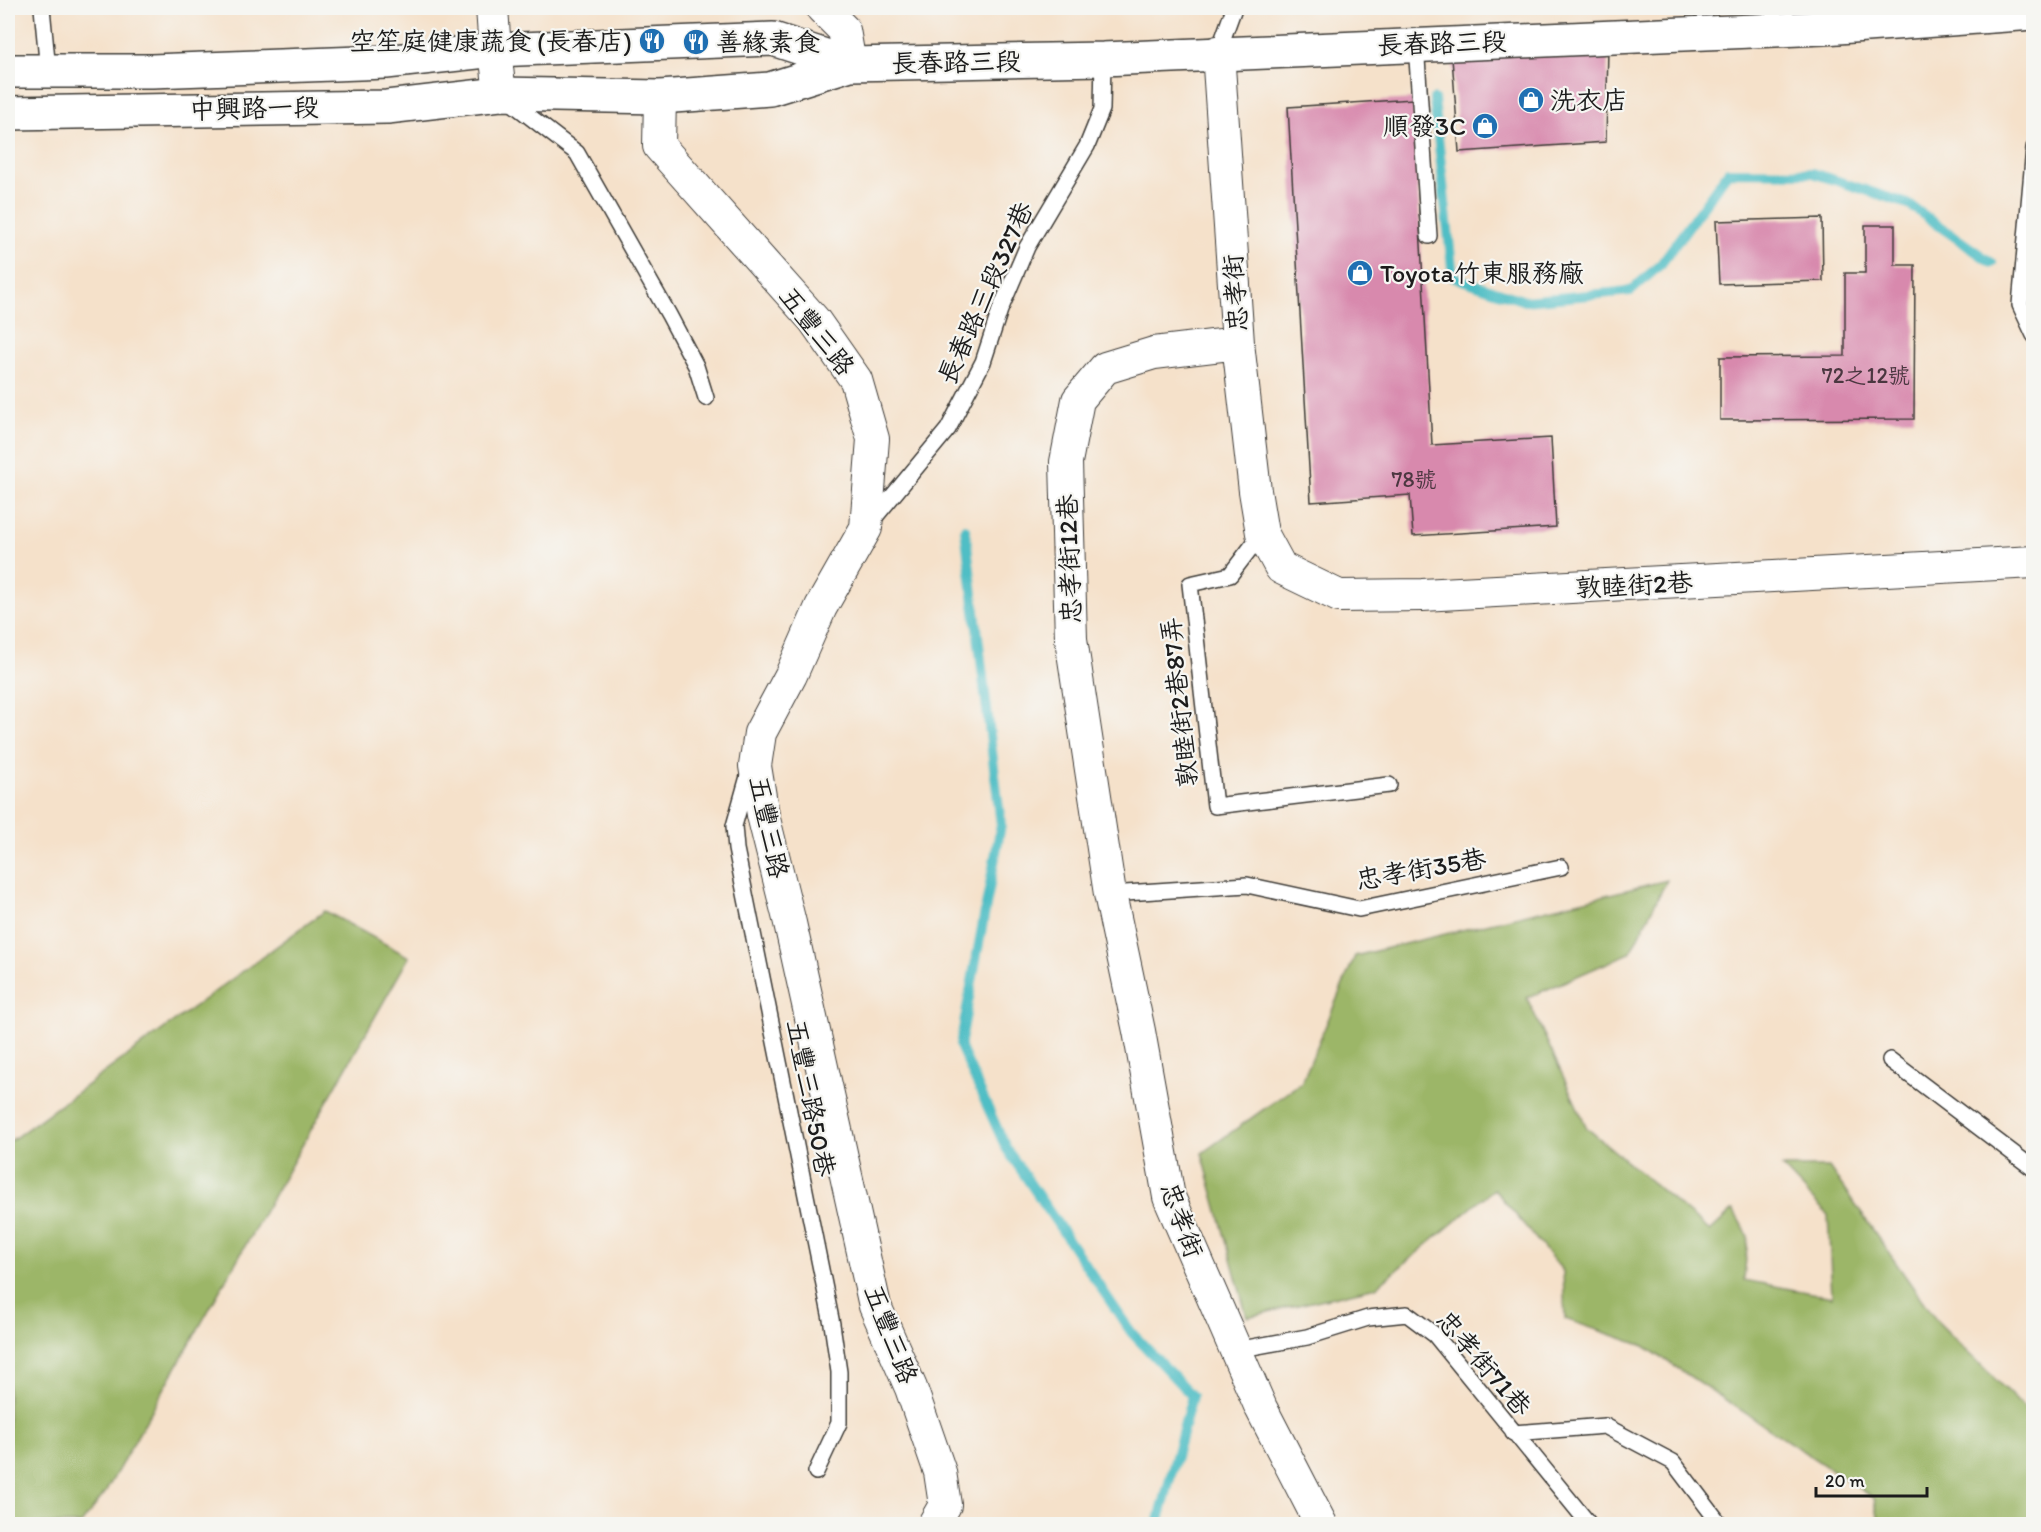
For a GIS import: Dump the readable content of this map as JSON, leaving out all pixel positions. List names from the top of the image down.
{
  "streets": {
    "main road": ["長春路三段", "中興路一段"],
    "street": [
      "忠孝街",
      "五豐三路",
      "忠孝街12巷",
      "敦睦街2巷"
    ],
    "lane": [
      "長春路三段327巷",
      "敦睦街2巷87弄",
      "忠孝街35巷",
      "五豐三路50巷",
      "忠孝街71巷"
    ]
  },
  "crossings": [
    ["長春路三段", "中興路一段"],
    ["長春路三段", "長春路三段327巷"],
    ["長春路三段", "忠孝街"],
    ["長春路三段", "五豐三路"],
    ["長春路三段327巷", "五豐三路"],
    ["忠孝街", "忠孝街12巷"],
    ["忠孝街", "敦睦街2巷"],
    ["忠孝街", "敦睦街2巷87弄"],
    ["忠孝街", "忠孝街35巷"],
    ["忠孝街", "忠孝街71巷"],
    ["五豐三路", "五豐三路50巷"],
    ["忠孝街12巷", "忠孝街35巷"],
    ["敦睦街2巷", "敦睦街2巷87弄"]
  ],
  "places": {
    "restaurant": ["空笙庭健康蔬食 (長春店)", "善緣素食"],
    "shop": ["洗衣店", "順發3C", "Toyota竹東服務廠"]
  },
  "house_numbers": ["72之12號", "78號"],
  "scale_bar": "20 m"
}
